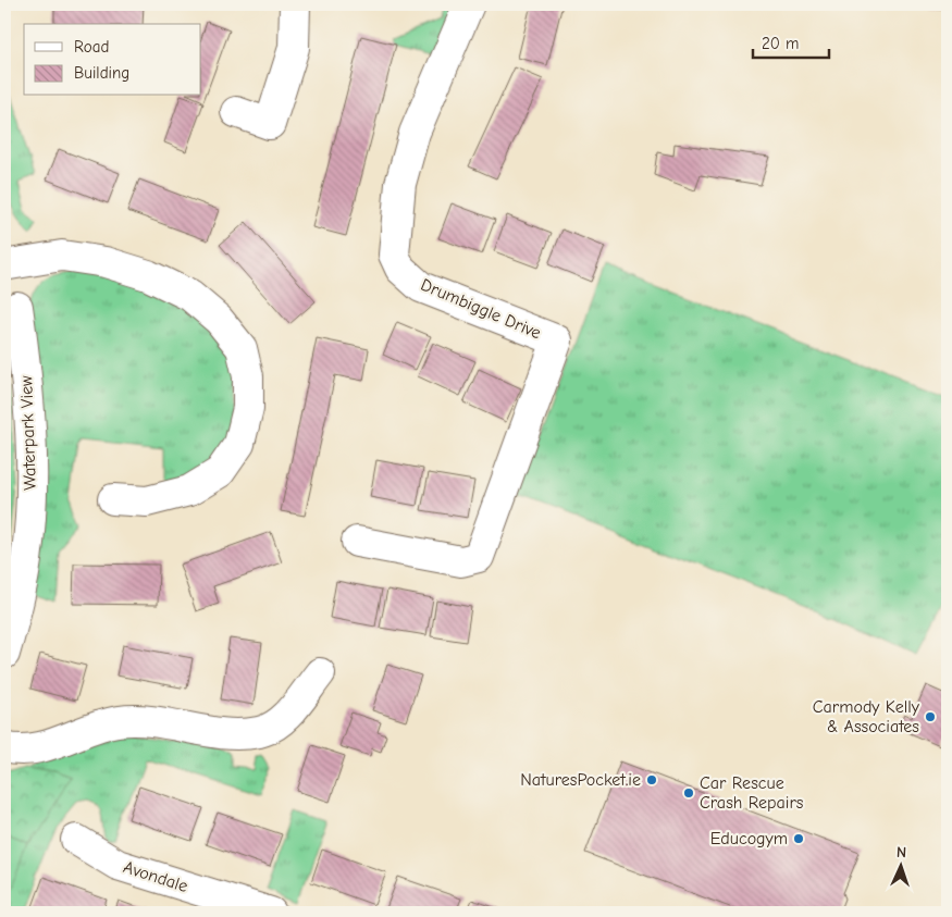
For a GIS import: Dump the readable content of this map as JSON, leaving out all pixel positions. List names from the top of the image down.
{
  "streets": {
    "street": ["Drumbiggle Drive", "Waterpark View", "Avondale"]
  },
  "places": [
    "Carmody Kelly & Associates",
    "NaturesPocket.ie",
    "Car Rescue Crash Repairs",
    "Educogym"
  ],
  "legend": ["Road", "Building"],
  "scale_bar": "20 m",
  "north": "top"
}
